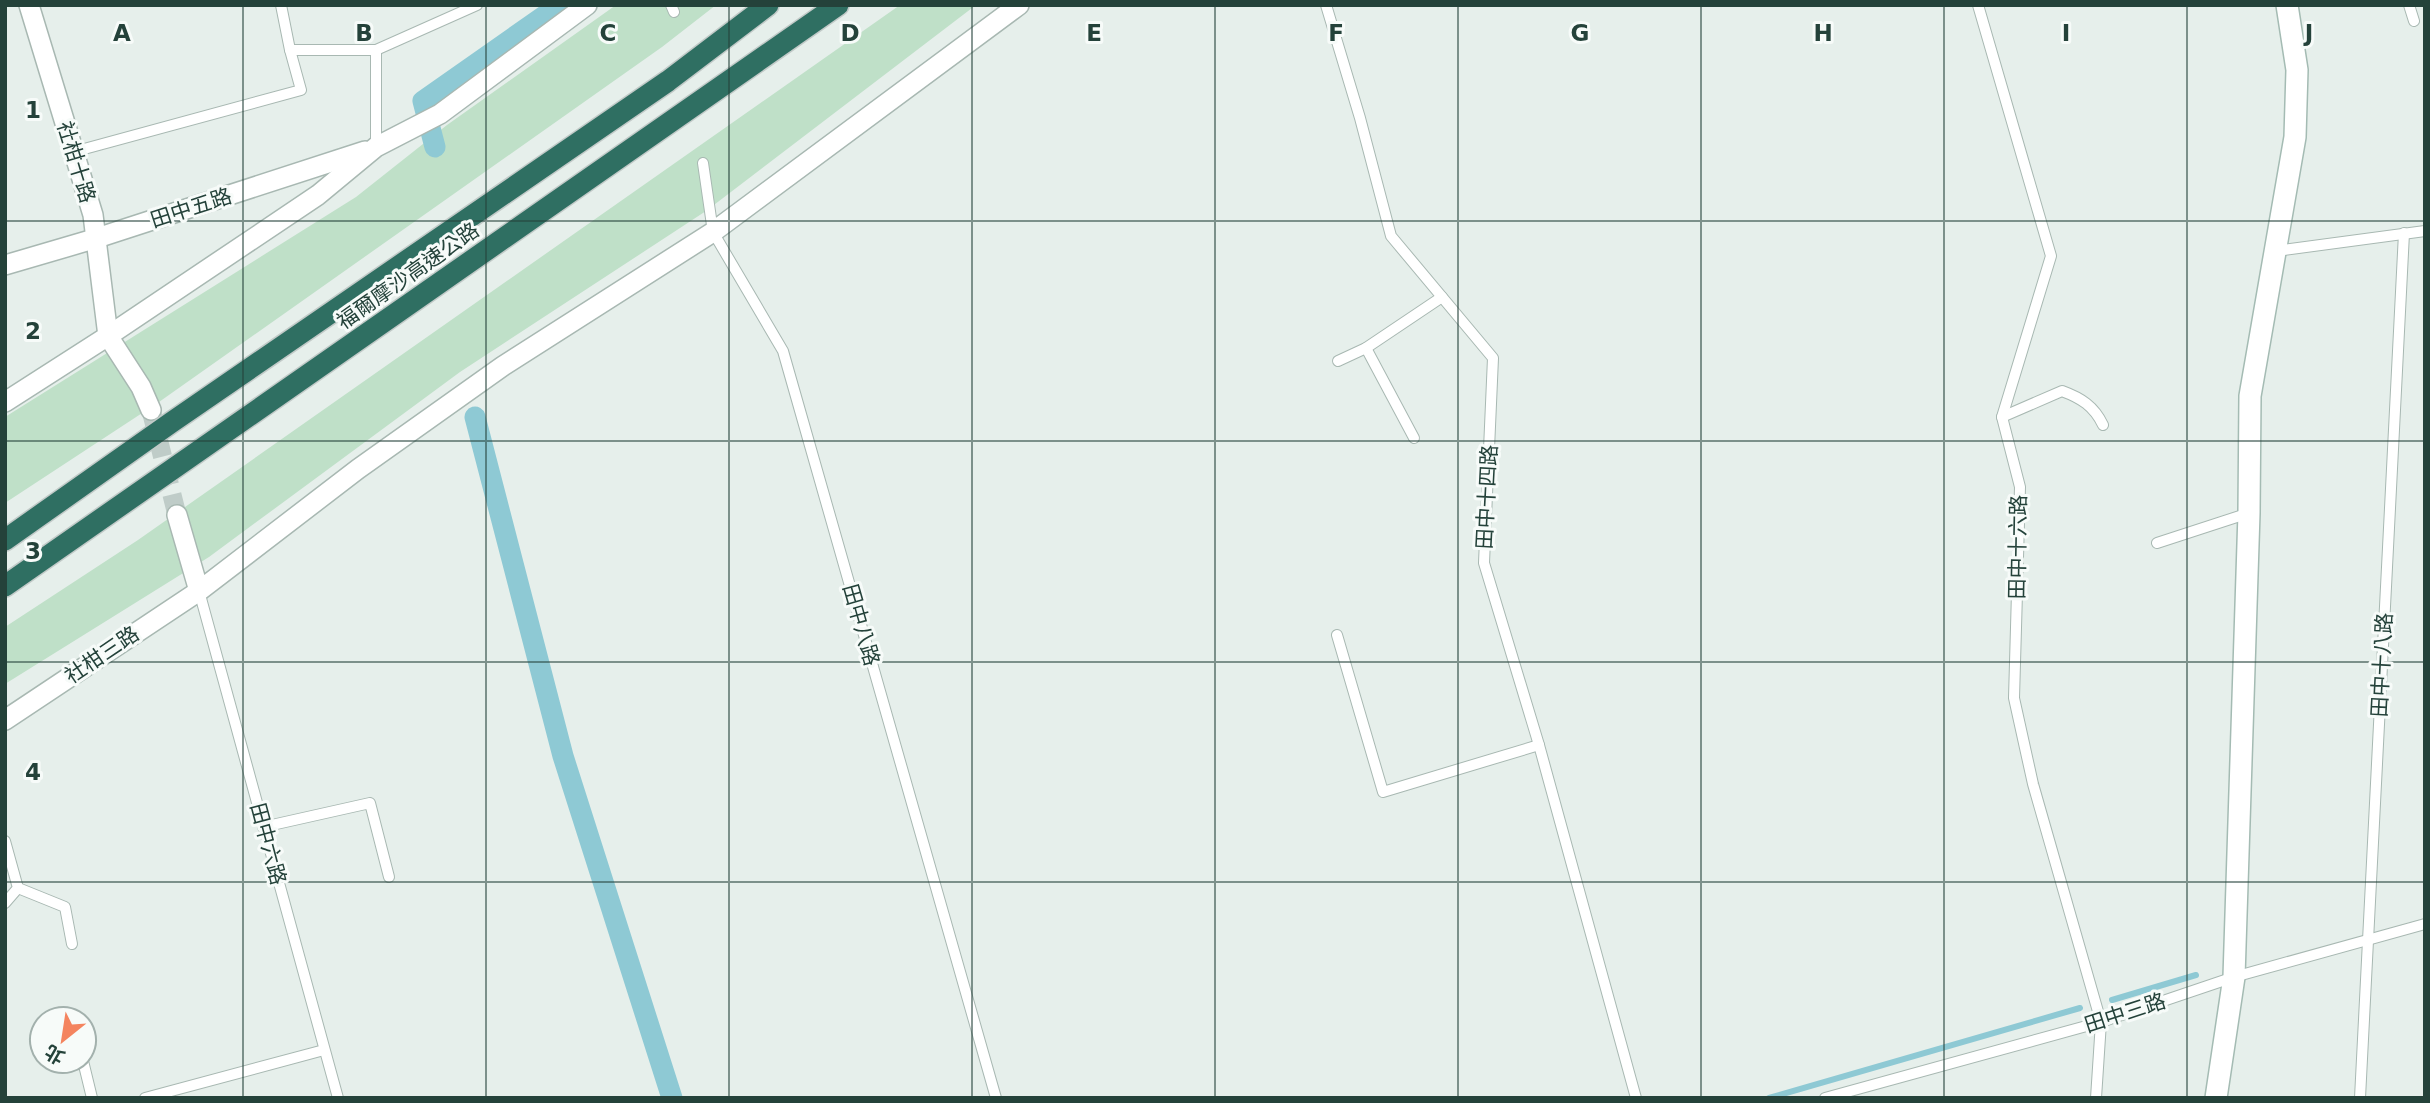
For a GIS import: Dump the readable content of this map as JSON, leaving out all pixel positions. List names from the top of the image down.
{
  "streets": {
    "highway": ["福爾摩沙高速公路"],
    "street": ["社柑十路", "田中五路", "社柑三路"],
    "lane": [
      "田中十四路",
      "田中十六路",
      "田中八路",
      "田中十八路",
      "田中六路",
      "田中三路"
    ]
  },
  "crossings": [
    ["社柑十路", "田中五路"],
    ["田中十六路", "田中三路"],
    ["田中八路", "社柑三路"],
    ["社柑三路", "田中六路"],
    ["田中十八路", "田中三路"]
  ],
  "north": "bottom left",
  "grid": {
    "columns": [
      "A",
      "B",
      "C",
      "D",
      "E",
      "F",
      "G",
      "H",
      "I",
      "J"
    ],
    "rows": [
      "1",
      "2",
      "3",
      "4"
    ]
  }
}
